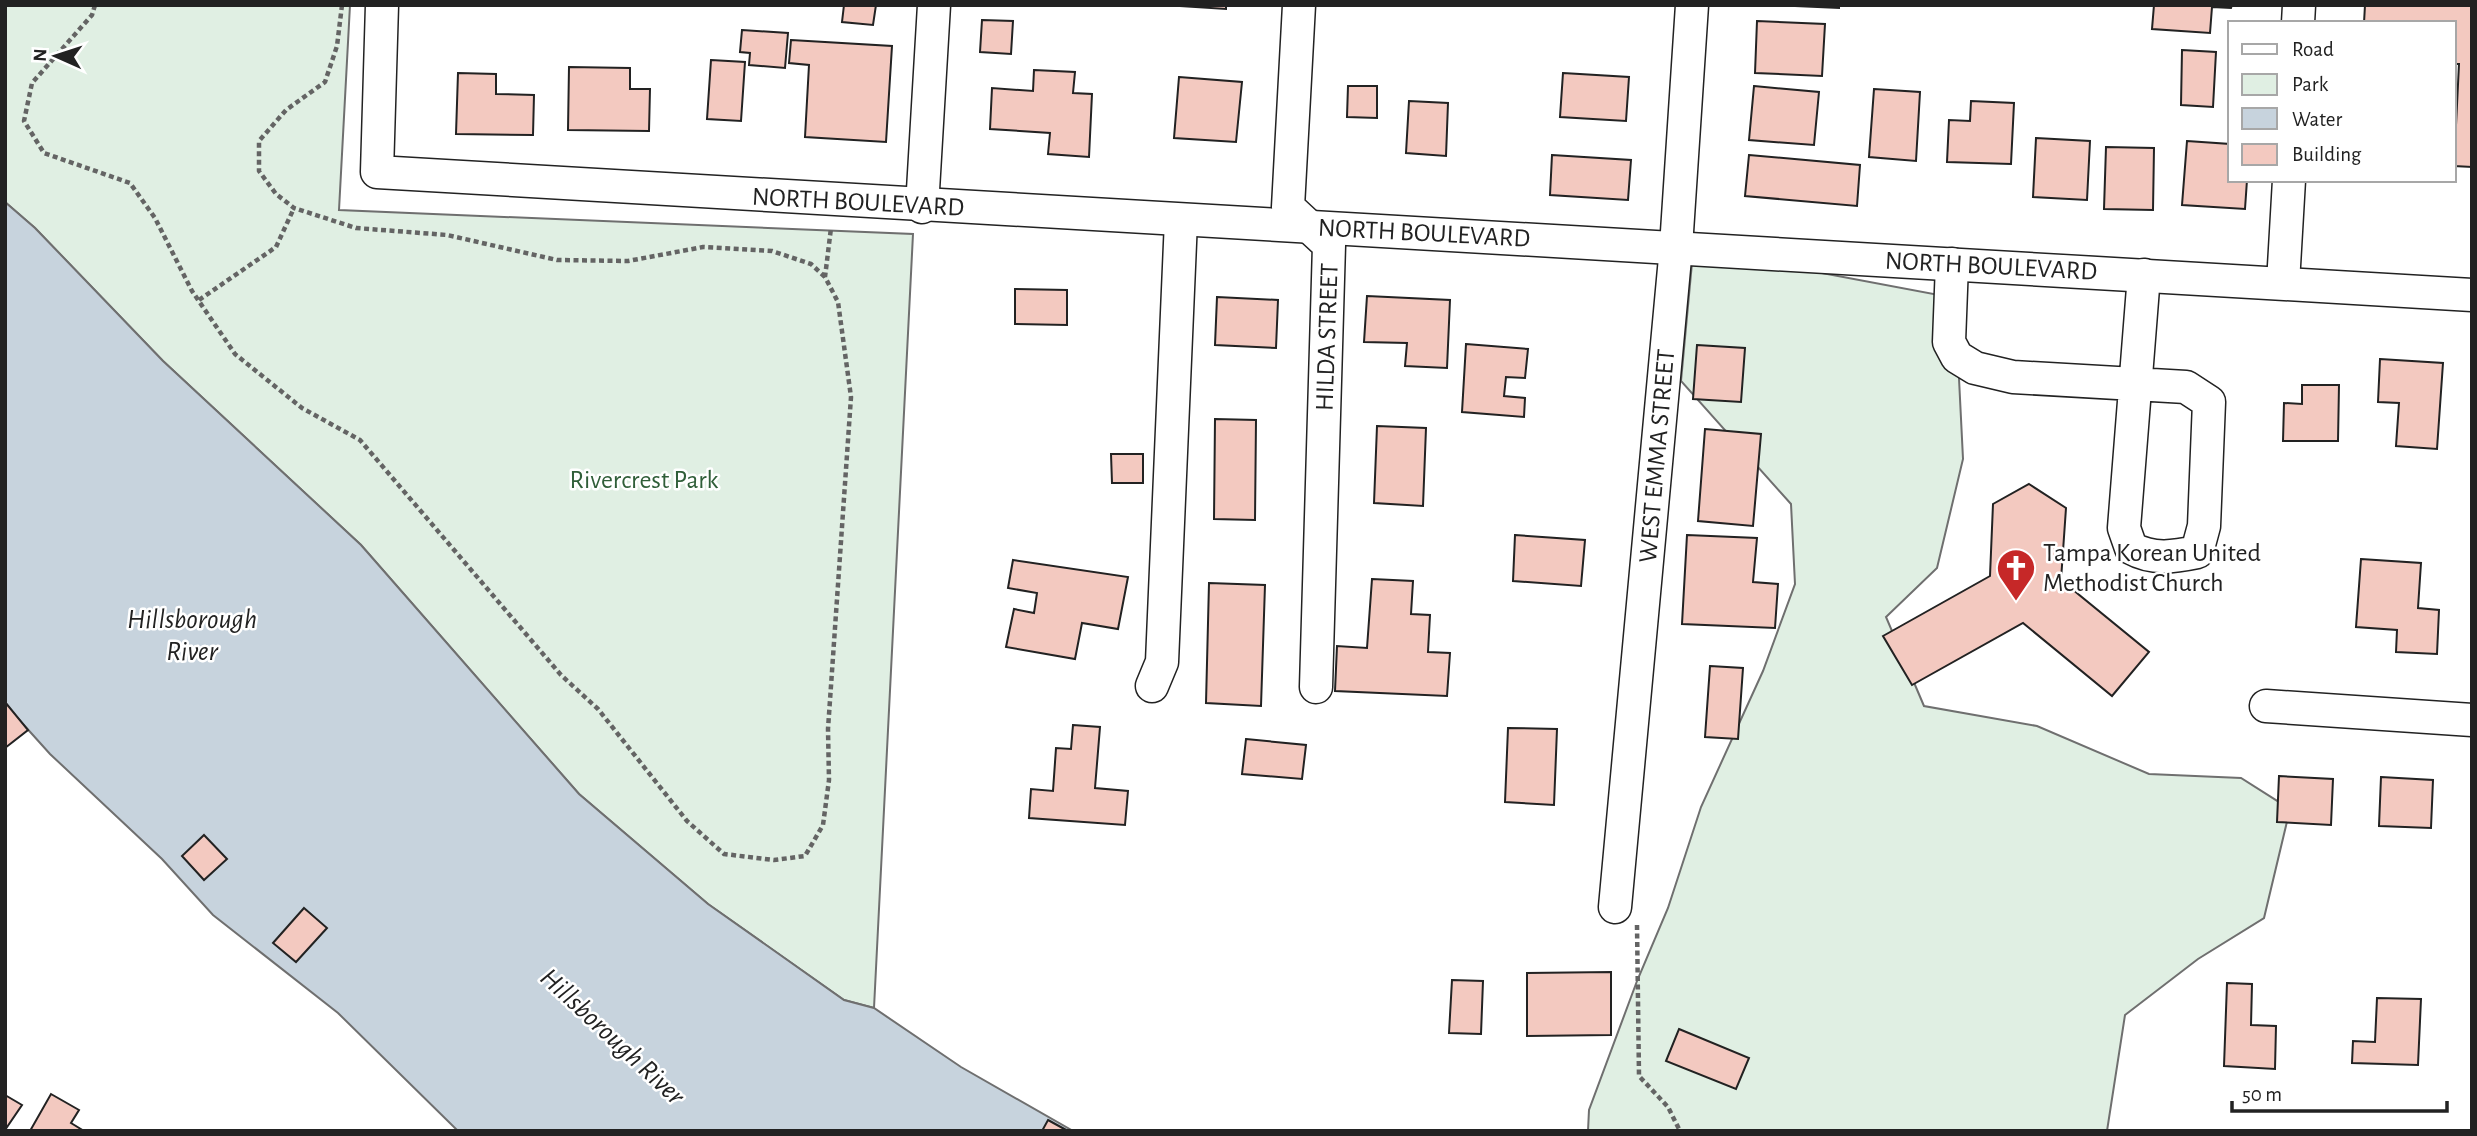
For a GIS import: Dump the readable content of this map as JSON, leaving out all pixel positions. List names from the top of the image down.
{
  "streets": {
    "street": ["NORTH BOULEVARD", "HILDA STREET", "WEST EMMA STREET"]
  },
  "crossings": [
    ["NORTH BOULEVARD", "HILDA STREET"],
    ["NORTH BOULEVARD", "WEST EMMA STREET"]
  ],
  "water": ["Hillsborough River"],
  "parks": ["Rivercrest Park"],
  "places": {
    "church": ["Tampa Korean United Methodist Church"]
  },
  "legend": [
    "Road",
    "Park",
    "Water",
    "Building"
  ],
  "scale_bar": "50 m",
  "north": "left"
}
